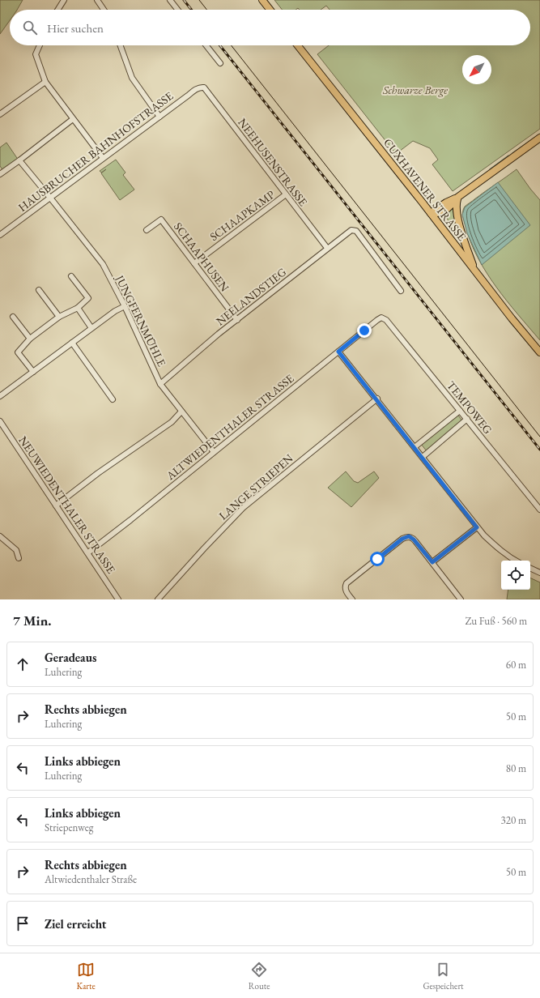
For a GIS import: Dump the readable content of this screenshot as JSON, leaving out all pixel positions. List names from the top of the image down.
{
  "streets": {
    "main road": ["CUXHAVENER STRASSE"],
    "street": [
      "HAUSBRUCHER BAHNHOFSTRASSE",
      "NEEHUSENSTRASSE",
      "SCHAAPKAMP",
      "SCHAAPHUSEN",
      "NEELANDSTIEG",
      "JUNGFERNMÜHLE",
      "TEMPOWEG",
      "ALTWIEDENTHALER STRASSE",
      "LANGE STRIEPEN",
      "NEUWIEDENTHALER STRASSE"
    ]
  },
  "crossings": [
    ["HAUSBRUCHER BAHNHOFSTRASSE", "NEEHUSENSTRASSE"],
    ["HAUSBRUCHER BAHNHOFSTRASSE", "JUNGFERNMÜHLE"],
    ["NEEHUSENSTRASSE", "SCHAAPKAMP"],
    ["NEEHUSENSTRASSE", "NEELANDSTIEG"],
    ["SCHAAPKAMP", "SCHAAPHUSEN"],
    ["SCHAAPHUSEN", "NEELANDSTIEG"],
    ["NEELANDSTIEG", "JUNGFERNMÜHLE"],
    ["JUNGFERNMÜHLE", "ALTWIEDENTHALER STRASSE"],
    ["TEMPOWEG", "ALTWIEDENTHALER STRASSE"],
    ["ALTWIEDENTHALER STRASSE", "NEUWIEDENTHALER STRASSE"]
  ],
  "parks": ["Schwarze Berge"],
  "north": "bottom left",
  "page": {
    "search": "Hier suchen",
    "heading": ["7 Min.", "Zu Fuß · 560 m"],
    "list": [
      ["Geradeaus", "Luhering", "60 m"],
      ["Rechts abbiegen", "Luhering", "50 m"],
      ["Links abbiegen", "Luhering", "80 m"],
      ["Links abbiegen", "Striepenweg", "320 m"],
      ["Rechts abbiegen", "Altwiedenthaler Straße", "50 m"],
      "Ziel erreicht"
    ],
    "nav": ["Karte", "Route", "Gespeichert"]
  }
}
